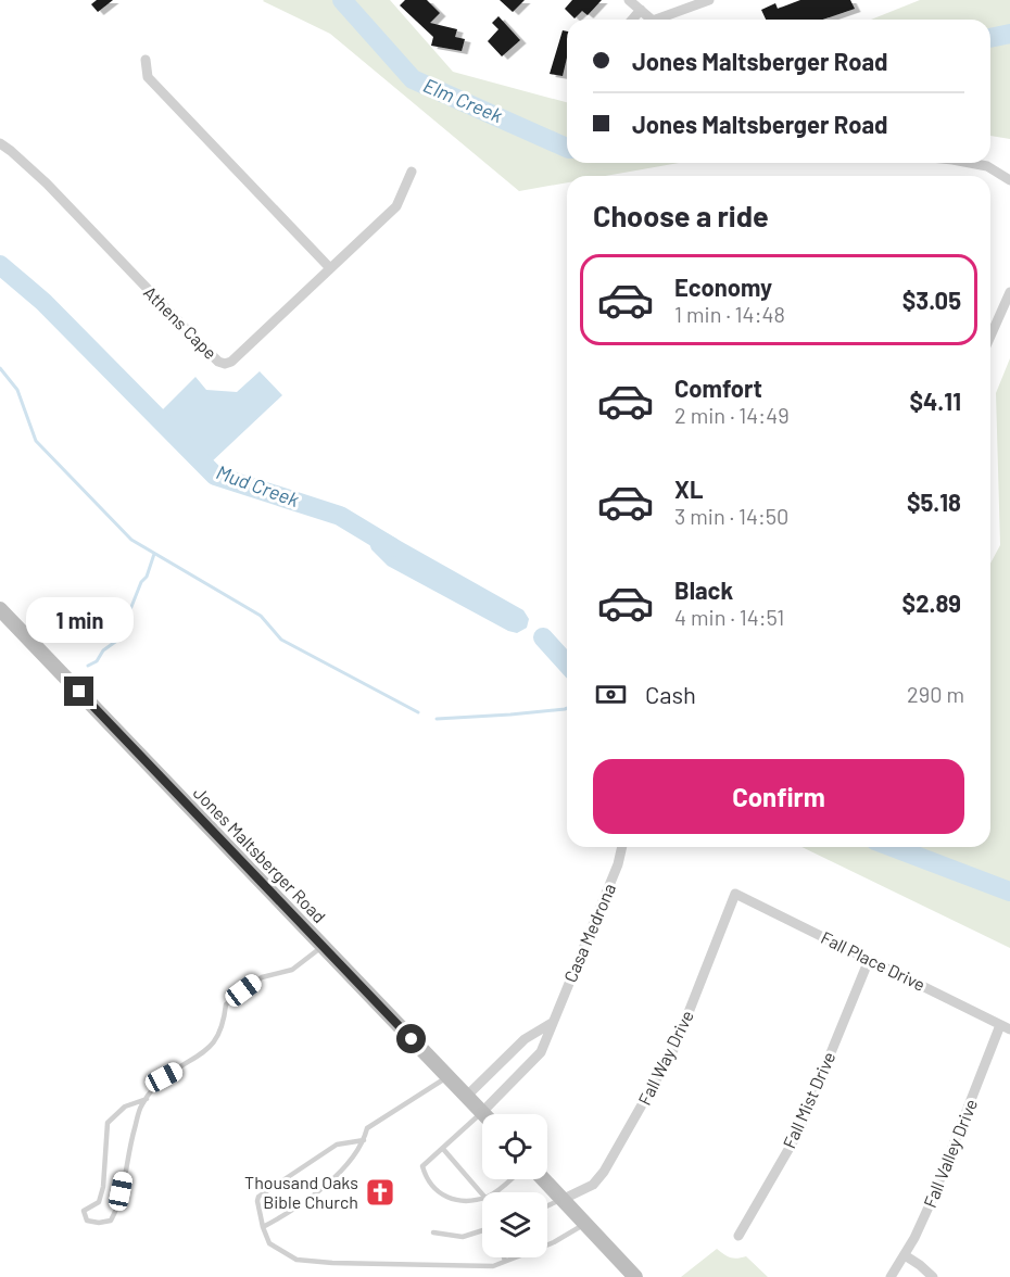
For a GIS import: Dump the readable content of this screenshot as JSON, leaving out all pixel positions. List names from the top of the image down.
{
  "streets": {
    "main road": ["Jones Maltsberger Road"],
    "street": [
      "Athens Cape",
      "Casa Medrona",
      "Fall Place Drive",
      "Fall Way Drive",
      "Fall Mist Drive",
      "Fall Valley Drive"
    ]
  },
  "crossings": [
    ["Jones Maltsberger Road", "Casa Medrona"],
    ["Fall Place Drive", "Fall Way Drive"],
    ["Fall Place Drive", "Fall Mist Drive"],
    ["Fall Place Drive", "Fall Valley Drive"]
  ],
  "water": ["Elm Creek", "Mud Creek"],
  "places": {
    "church": ["Thousand Oaks Bible Church"]
  },
  "page": {
    "banner": ["Jones Maltsberger Road", "Jones Maltsberger Road"],
    "heading": "Choose a ride",
    "list": [
      {
        "name": "Economy",
        "note": "1 min · 14:48",
        "value": "$3.05"
      },
      {
        "name": "Comfort",
        "note": "2 min · 14:49",
        "value": "$4.11"
      },
      {
        "name": "XL",
        "note": "3 min · 14:50",
        "value": "$5.18"
      },
      {
        "name": "Black",
        "note": "4 min · 14:51",
        "value": "$2.89"
      }
    ],
    "bubble": "1 min",
    "pay": ["Cash", "290 m"],
    "buttons": "Confirm"
  }
}
